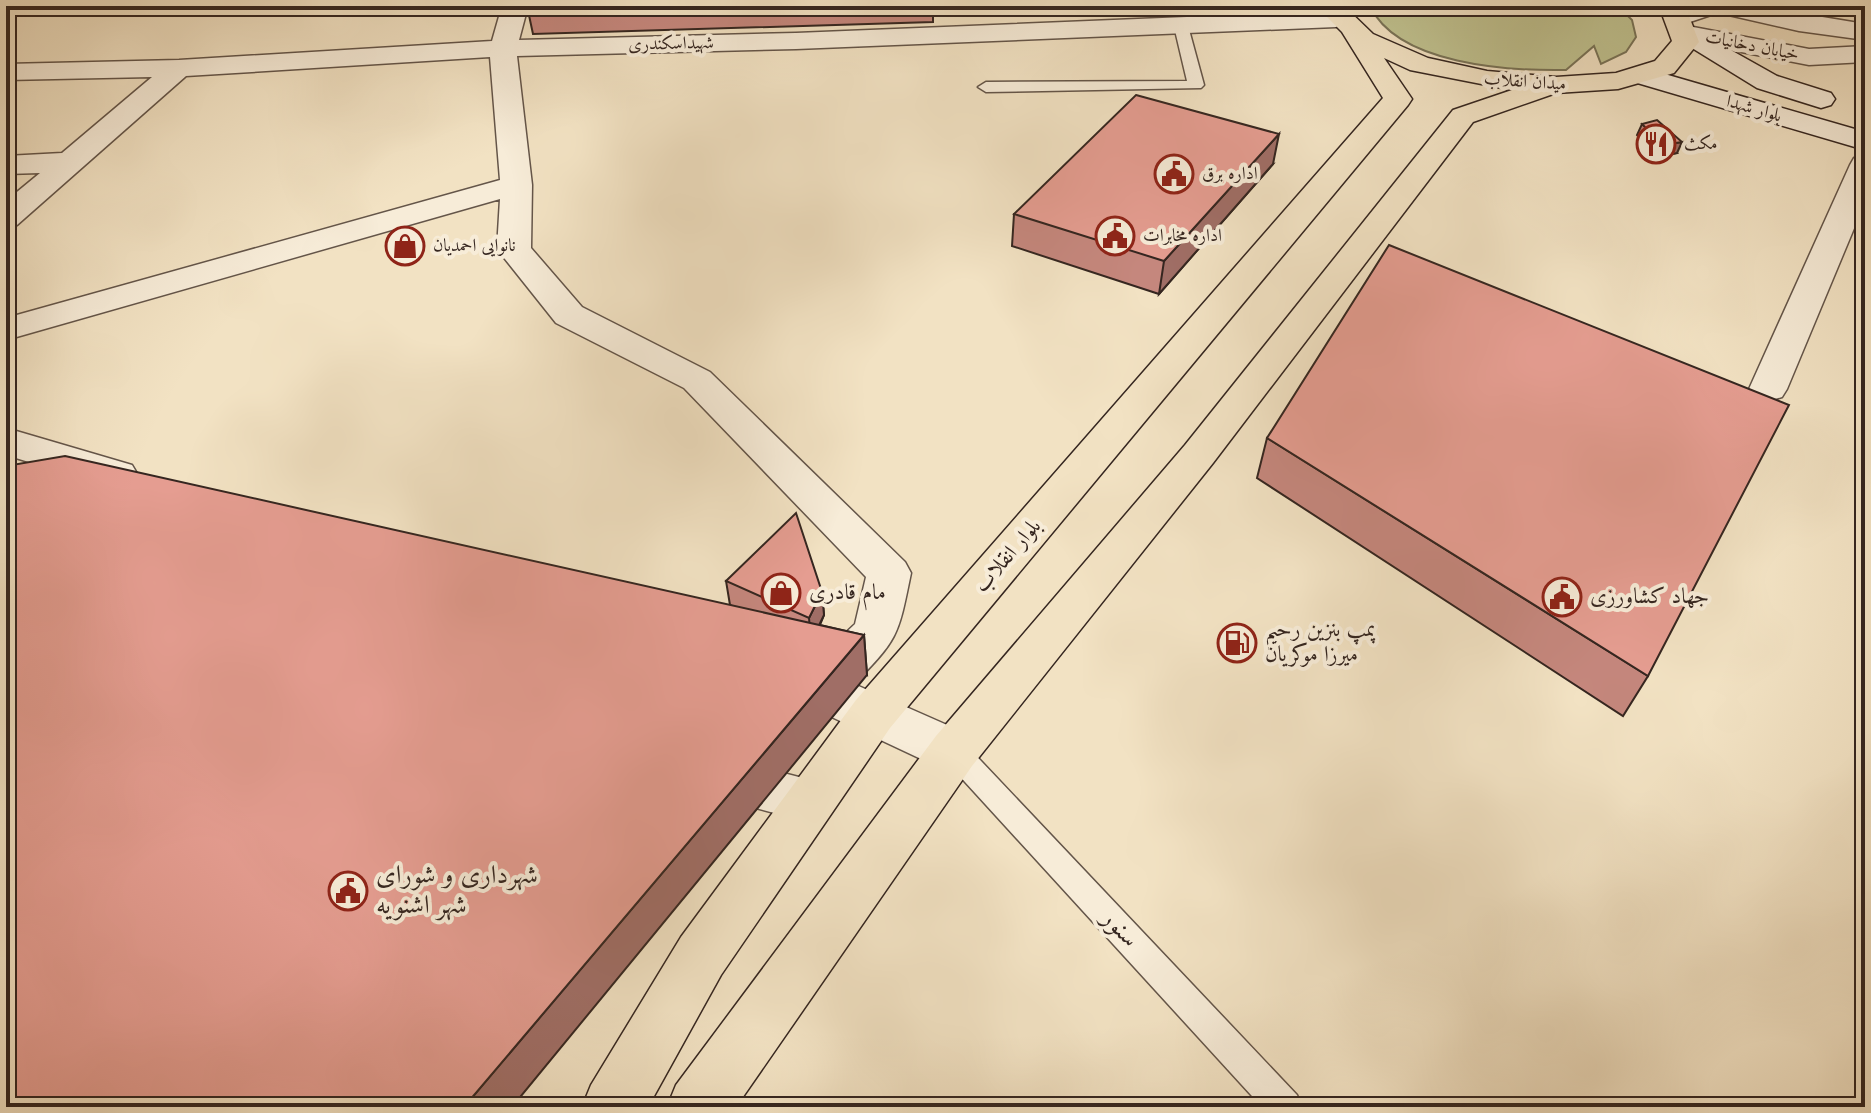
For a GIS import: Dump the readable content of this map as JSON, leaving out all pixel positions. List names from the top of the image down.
{
  "streets": {
    "main road": ["میدان انقلاب", "بلوار انقلاب"],
    "street": ["شهیداسکندری", "خیابان دخانیات", "بلوار شهدا"],
    "lane": ["سنور"]
  },
  "crossings": [
    ["شهیداسکندری", "میدان انقلاب"],
    ["شهیداسکندری", "بلوار انقلاب"],
    ["خیابان دخانیات", "میدان انقلاب"],
    ["خیابان دخانیات", "بلوار شهدا"],
    ["میدان انقلاب", "بلوار شهدا"],
    ["میدان انقلاب", "بلوار انقلاب"]
  ],
  "places": {
    "restaurant": ["مکث"],
    "public building": [
      "اداره برق",
      "اداره مخابرات",
      "جهاد کشاورزی",
      "شهرداری و شورای شهر اشنویه"
    ],
    "shop": ["نانوایی احمدیان", "مام قادری"],
    "fuel station": ["پمپ بنزین رحیم میرزا موکریان"]
  }
}
